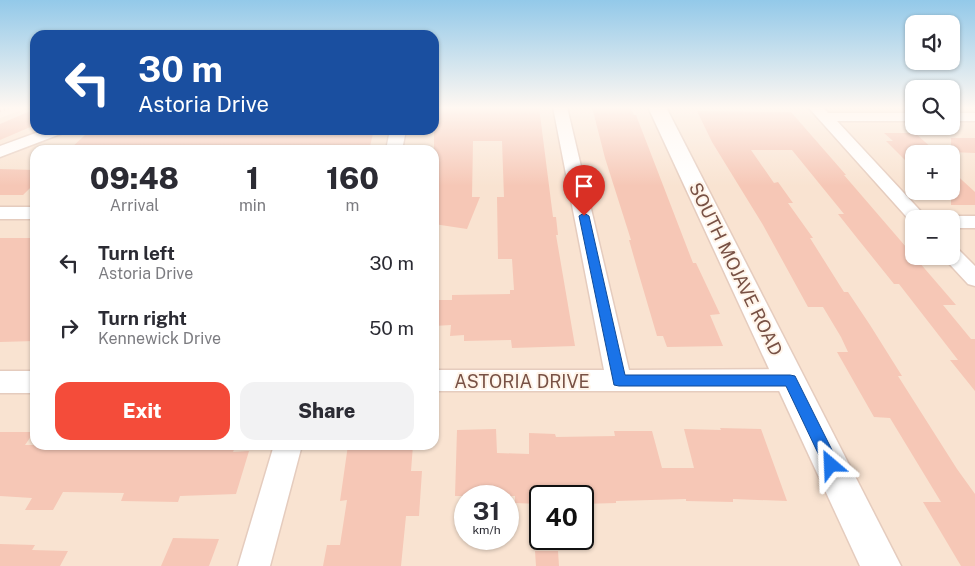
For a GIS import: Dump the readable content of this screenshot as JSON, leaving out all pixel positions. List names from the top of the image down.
{
  "streets": {
    "street": ["SOUTH MOJAVE ROAD", "ASTORIA DRIVE"]
  },
  "crossings": [
    ["SOUTH MOJAVE ROAD", "ASTORIA DRIVE"]
  ],
  "page": {
    "map_buttons": ["+", "−"],
    "turn": ["30 m", "Astoria Drive"],
    "eta": [
      "09:48",
      "Arrival",
      "1",
      "min",
      "160",
      "m"
    ],
    "list": [
      {
        "name": "Turn left",
        "note": "Astoria Drive",
        "value": "30 m"
      },
      {
        "name": "Turn right",
        "note": "Kennewick Drive",
        "value": "50 m"
      }
    ],
    "buttons": ["Exit", "Share"],
    "speed": "31 km/h",
    "limit": "40"
  }
}
